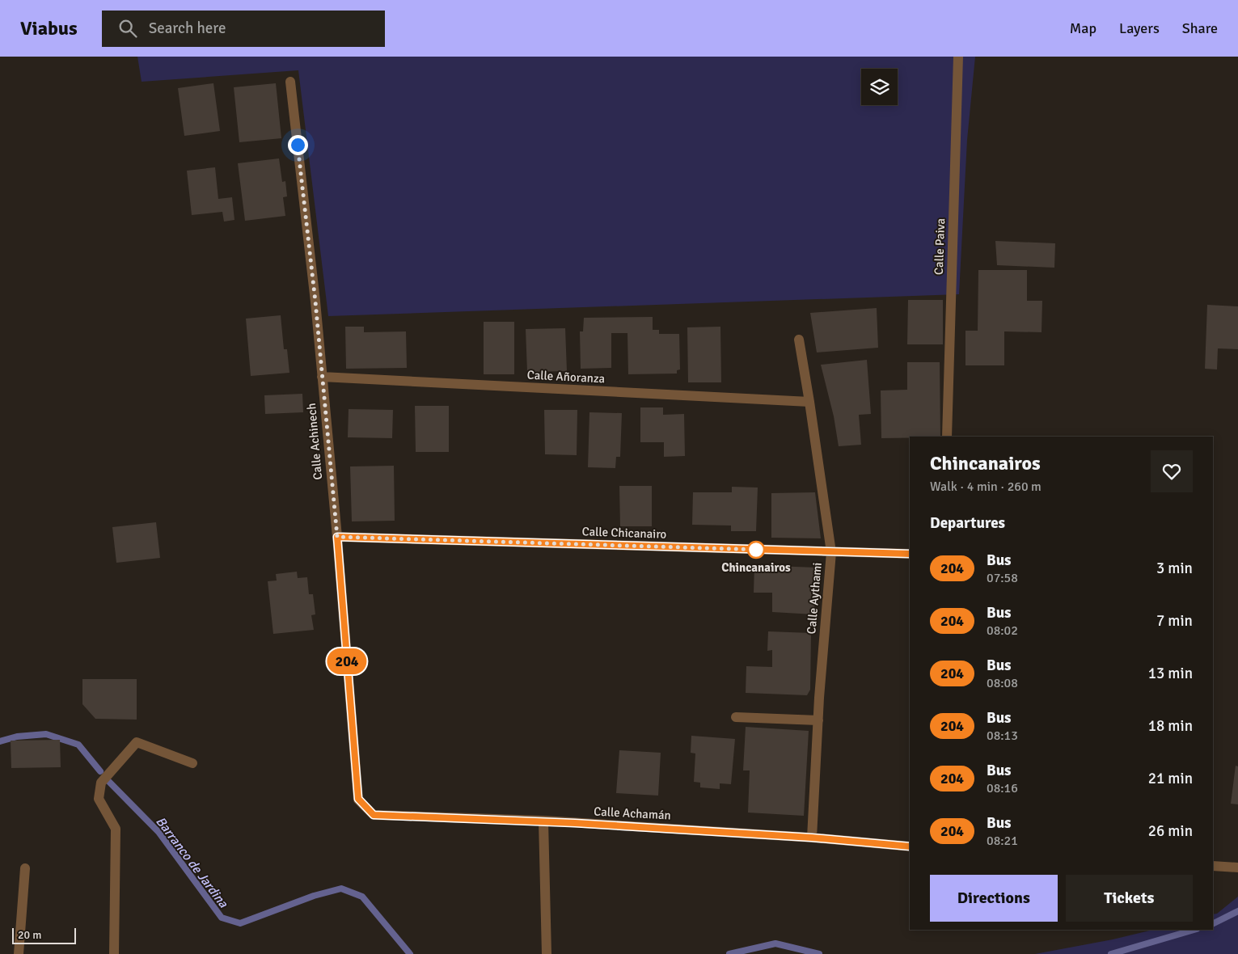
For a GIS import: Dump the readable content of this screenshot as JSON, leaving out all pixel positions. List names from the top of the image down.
{
  "streets": {
    "street": [
      "Calle Paiva",
      "Calle Añoranza",
      "Calle Achinech",
      "Calle Chicanairo",
      "Calle Aythami",
      "Calle Achamán"
    ]
  },
  "crossings": [
    ["Calle Añoranza", "Calle Achinech"],
    ["Calle Añoranza", "Calle Aythami"],
    ["Calle Achinech", "Calle Chicanairo"],
    ["Calle Achinech", "Calle Achamán"],
    ["Calle Chicanairo", "Calle Aythami"],
    ["Calle Aythami", "Calle Achamán"]
  ],
  "water": ["Barranco de Jardina"],
  "places": ["Chincanairos"],
  "lines": ["bus line 204"],
  "scale_bar": "20 m",
  "page": {
    "header": "Viabus",
    "search": "Search here",
    "nav": ["Map", "Layers", "Share"],
    "on_map": "204",
    "heading": [
      ["Chincanairos", "Walk · 4 min · 260 m"],
      "Departures"
    ],
    "list": [
      {
        "mark": "204",
        "name": "Bus",
        "note": "07:58",
        "value": "3 min"
      },
      {
        "mark": "204",
        "name": "Bus",
        "note": "08:02",
        "value": "7 min"
      },
      {
        "mark": "204",
        "name": "Bus",
        "note": "08:08",
        "value": "13 min"
      },
      {
        "mark": "204",
        "name": "Bus",
        "note": "08:13",
        "value": "18 min"
      },
      {
        "mark": "204",
        "name": "Bus",
        "note": "08:16",
        "value": "21 min"
      },
      {
        "mark": "204",
        "name": "Bus",
        "note": "08:21",
        "value": "26 min"
      }
    ],
    "buttons": ["Directions", "Tickets"],
    "scale": "20 m"
  }
}
